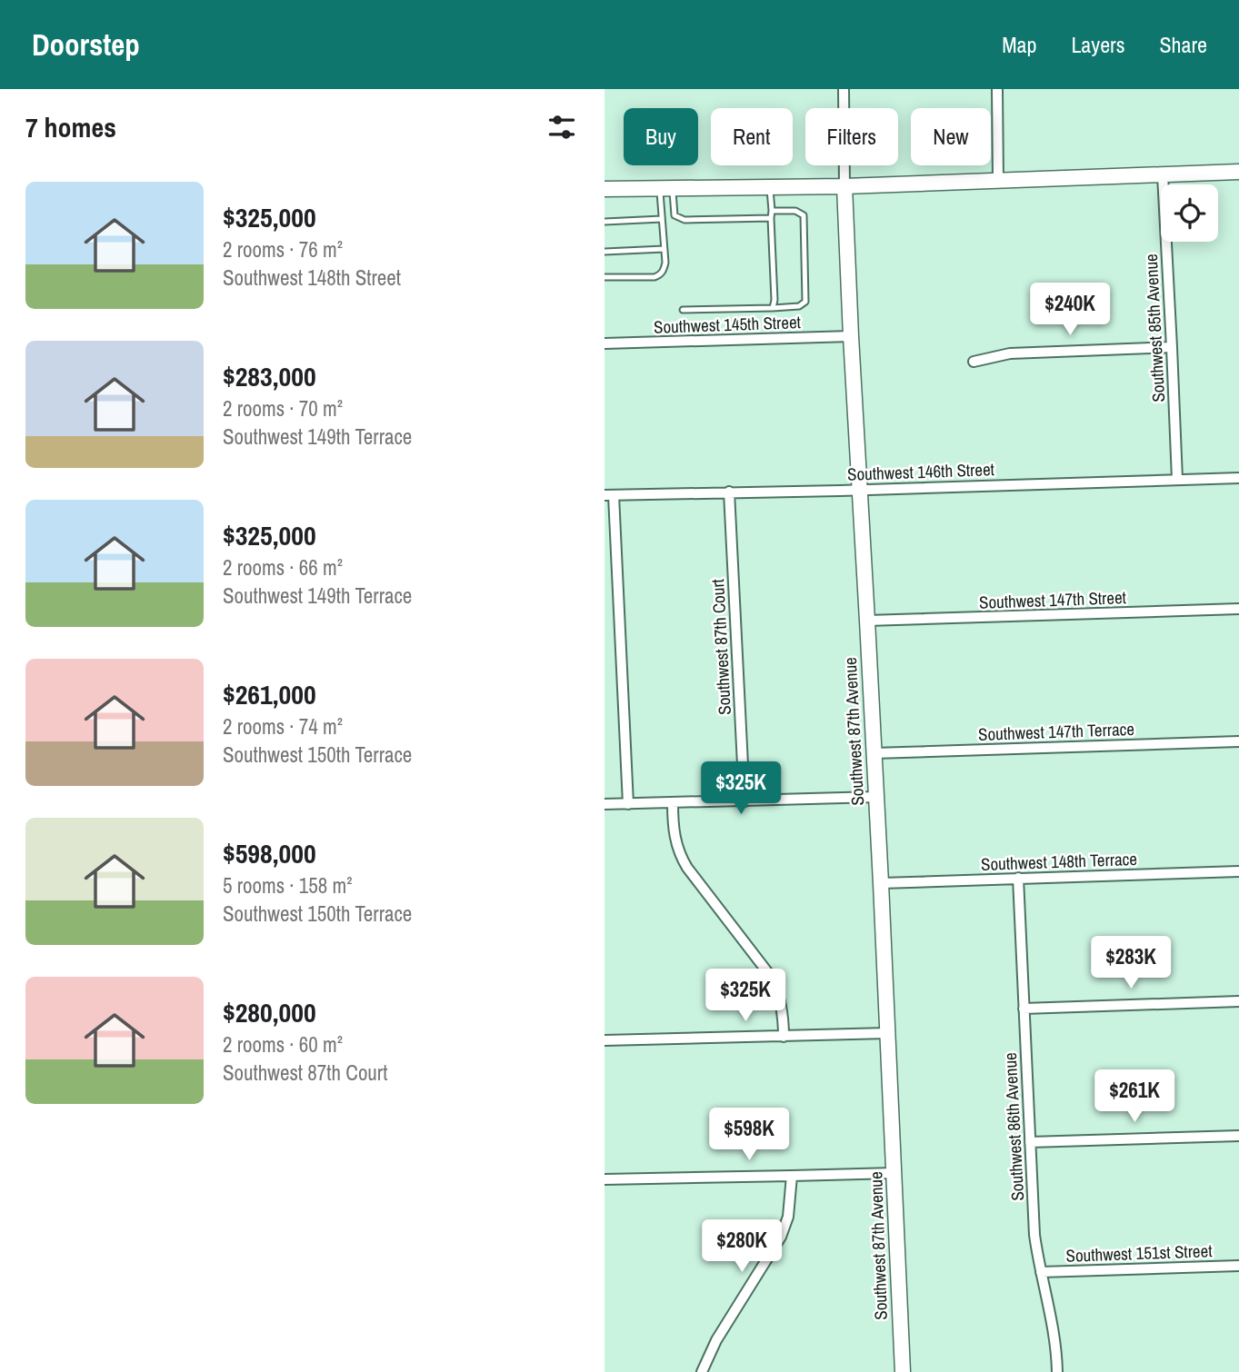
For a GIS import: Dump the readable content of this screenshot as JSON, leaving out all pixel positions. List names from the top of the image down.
{
  "streets": {
    "street": [
      "Southwest 145th Street",
      "Southwest 85th Avenue",
      "Southwest 146th Street",
      "Southwest 147th Street",
      "Southwest 87th Court",
      "Southwest 87th Avenue",
      "Southwest 147th Terrace",
      "Southwest 148th Terrace",
      "Southwest 86th Avenue",
      "Southwest 151st Street"
    ]
  },
  "crossings": [
    ["Southwest 145th Street", "Southwest 87th Avenue"],
    ["Southwest 85th Avenue", "Southwest 146th Street"],
    ["Southwest 146th Street", "Southwest 87th Court"],
    ["Southwest 146th Street", "Southwest 87th Avenue"],
    ["Southwest 147th Street", "Southwest 87th Avenue"],
    ["Southwest 87th Avenue", "Southwest 147th Terrace"],
    ["Southwest 87th Avenue", "Southwest 148th Terrace"],
    ["Southwest 148th Terrace", "Southwest 86th Avenue"],
    ["Southwest 86th Avenue", "Southwest 151st Street"]
  ],
  "page": {
    "header": "Doorstep",
    "nav": ["Map", "Layers", "Share"],
    "heading": "7 homes",
    "chip": [
      "Buy",
      "Rent",
      "Filters",
      "New"
    ],
    "list": [
      {
        "name": "$325,000",
        "note": "2 rooms · 76 m² · Southwest 148th Street"
      },
      {
        "name": "$283,000",
        "note": "2 rooms · 70 m² · Southwest 149th Terrace"
      },
      {
        "name": "$325,000",
        "note": "2 rooms · 66 m² · Southwest 149th Terrace"
      },
      {
        "name": "$261,000",
        "note": "2 rooms · 74 m² · Southwest 150th Terrace"
      },
      {
        "name": "$598,000",
        "note": "5 rooms · 158 m² · Southwest 150th Terrace"
      },
      {
        "name": "$280,000",
        "note": "2 rooms · 60 m² · Southwest 87th Court"
      }
    ],
    "price": [
      "$240K",
      "$325K",
      "$283K",
      "$325K",
      "$261K",
      "$598K",
      "$280K"
    ]
  }
}
